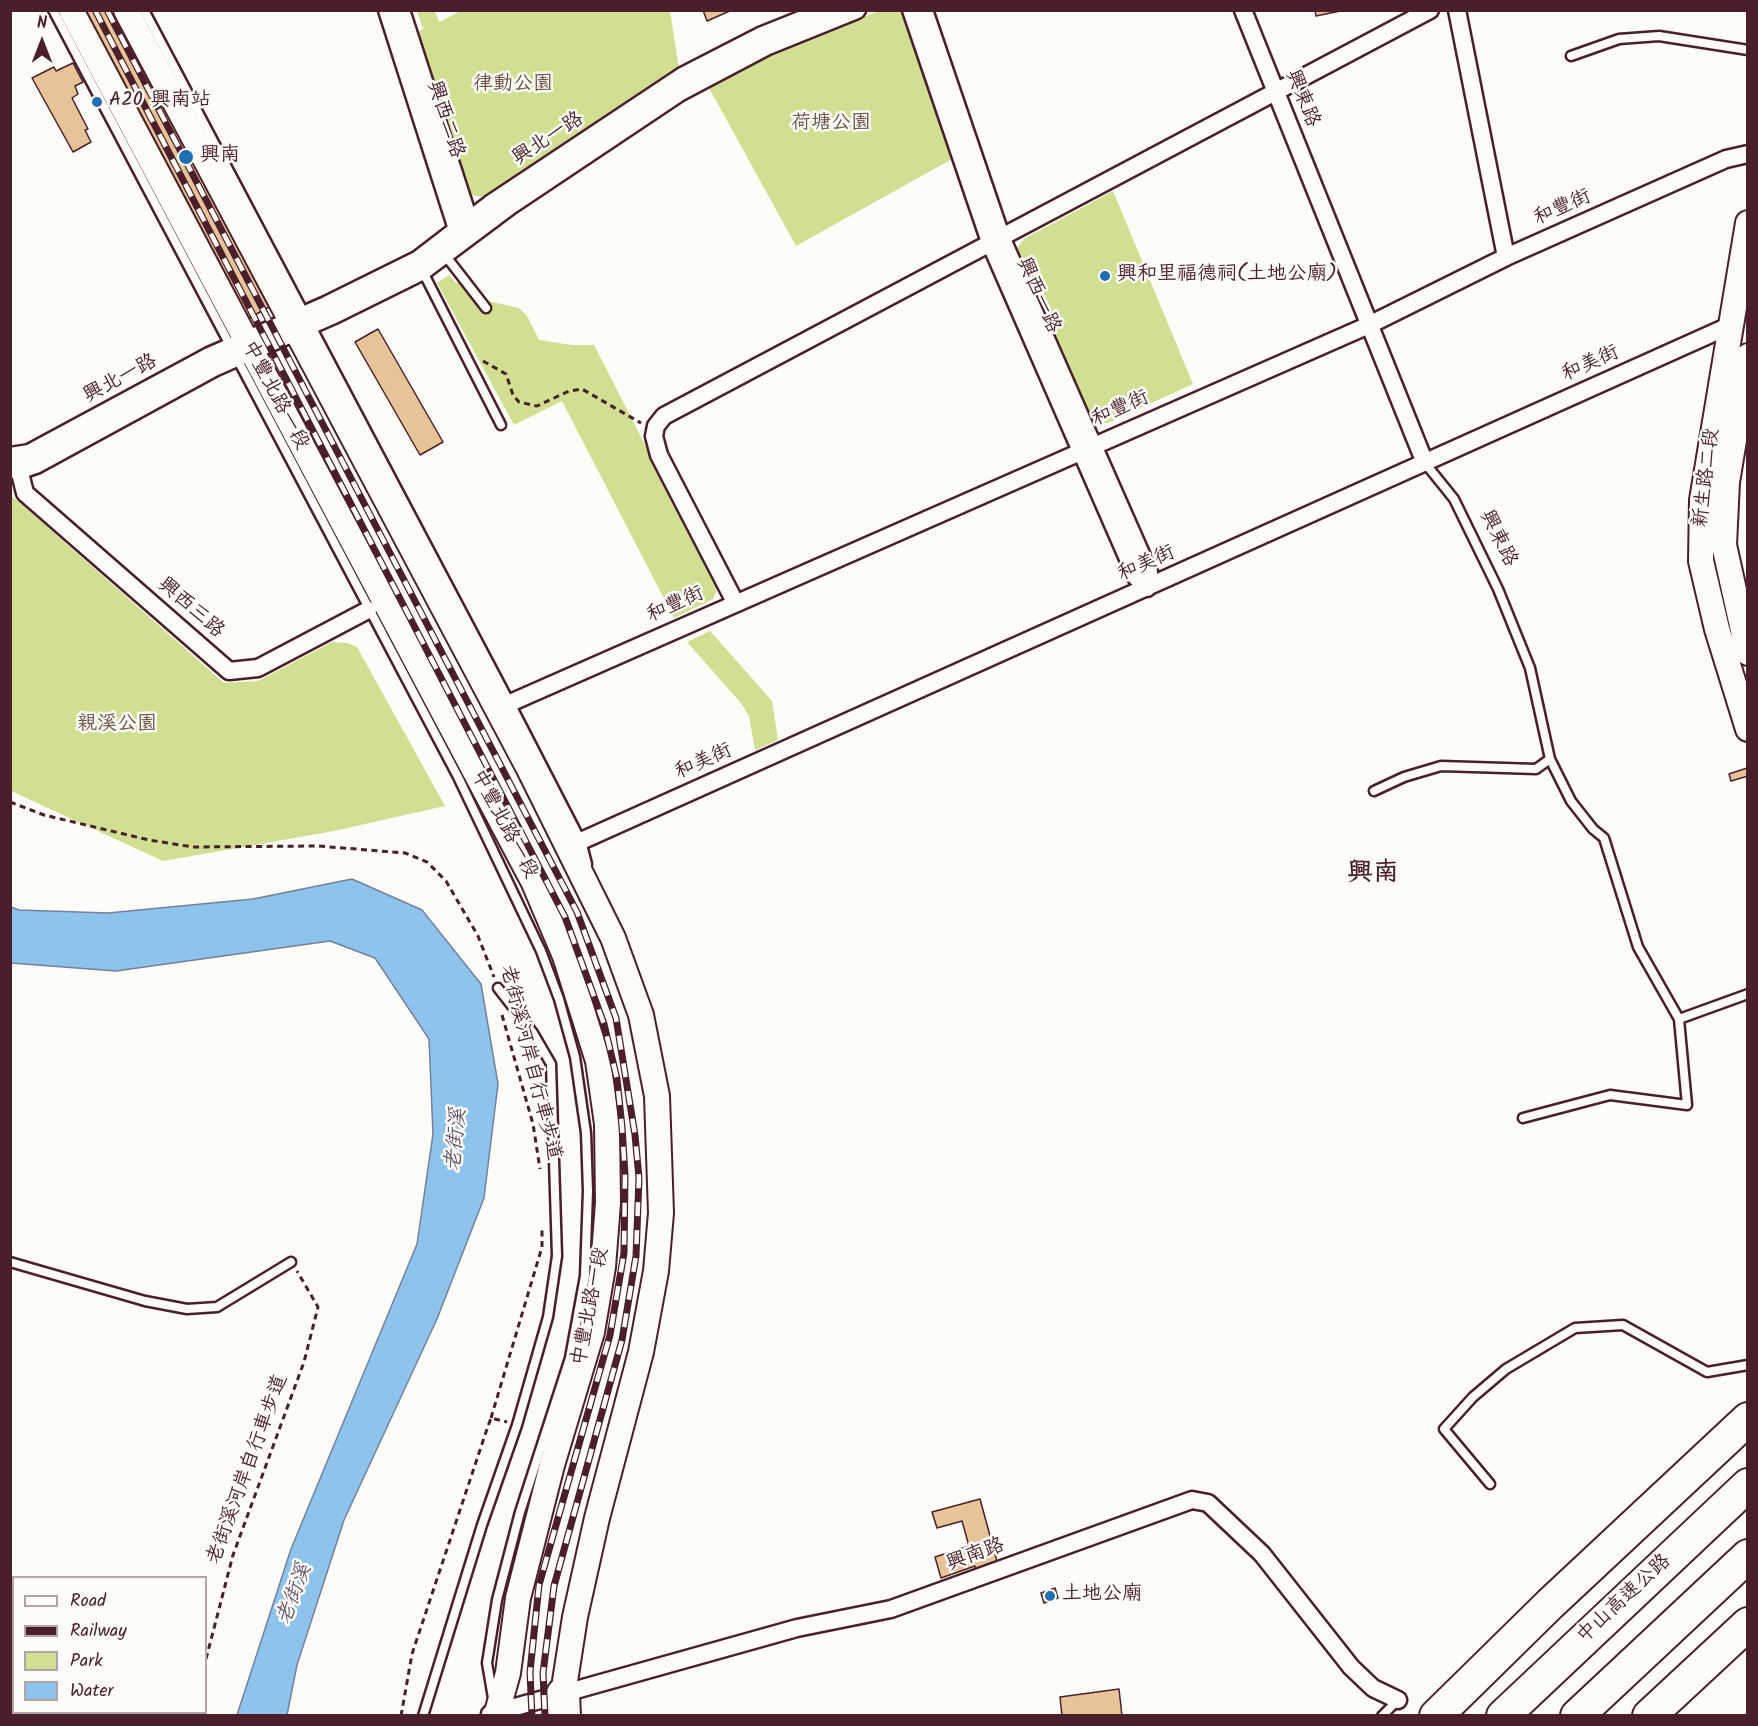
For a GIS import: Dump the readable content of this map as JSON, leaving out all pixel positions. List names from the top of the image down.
{
  "streets": {
    "highway": ["中山高速公路"],
    "main road": ["中豐北路一段", "新生路二段"],
    "street": [
      "興東路",
      "興西二路",
      "興北一路",
      "和豐街",
      "興西一路",
      "和美街",
      "興西三路",
      "興南路"
    ],
    "path": ["老街溪河岸自行車步道"]
  },
  "crossings": [
    ["興東路", "和豐街"],
    ["興東路", "和美街"],
    ["興西二路", "興北一路"],
    ["興北一路", "中豐北路一段"],
    ["興北一路", "興西三路"],
    ["和豐街", "興西一路"],
    ["興西一路", "和美街"],
    ["和美街", "新生路二段"],
    ["中豐北路一段", "興西三路"],
    ["中豐北路一段", "興南路"]
  ],
  "districts": ["興南"],
  "water": ["老街溪"],
  "parks": ["律動公園", "荷塘公園", "親溪公園"],
  "places": [
    "A20 興南站",
    "興南",
    "興和里福德祠(土地公廟)",
    "土地公廟"
  ],
  "legend": [
    "Road",
    "Railway",
    "Park",
    "Water"
  ],
  "north": "top"
}
